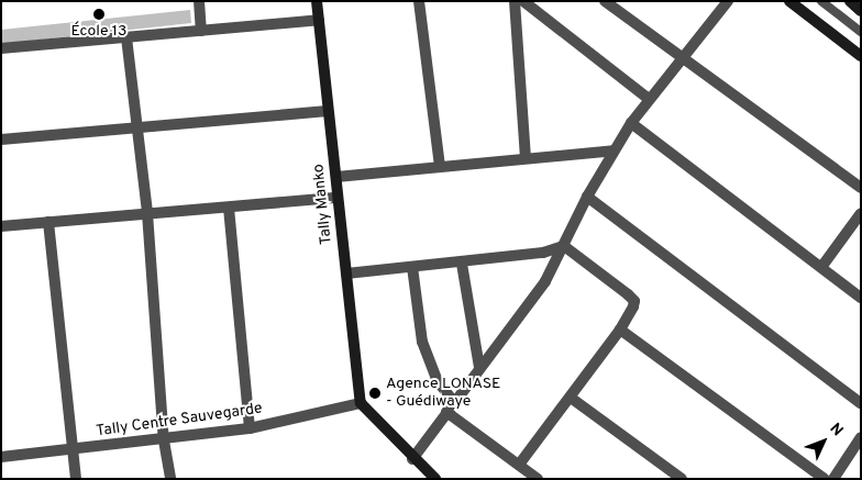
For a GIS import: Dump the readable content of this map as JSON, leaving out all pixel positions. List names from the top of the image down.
{
  "streets": {
    "street": ["Tally Manko", "Tally Centre Sauvegarde"]
  },
  "crossings": [
    ["Tally Manko", "Tally Centre Sauvegarde"]
  ],
  "places": ["École 13", "Agence LONASE - Guédiwaye"],
  "north": "top right"
}
